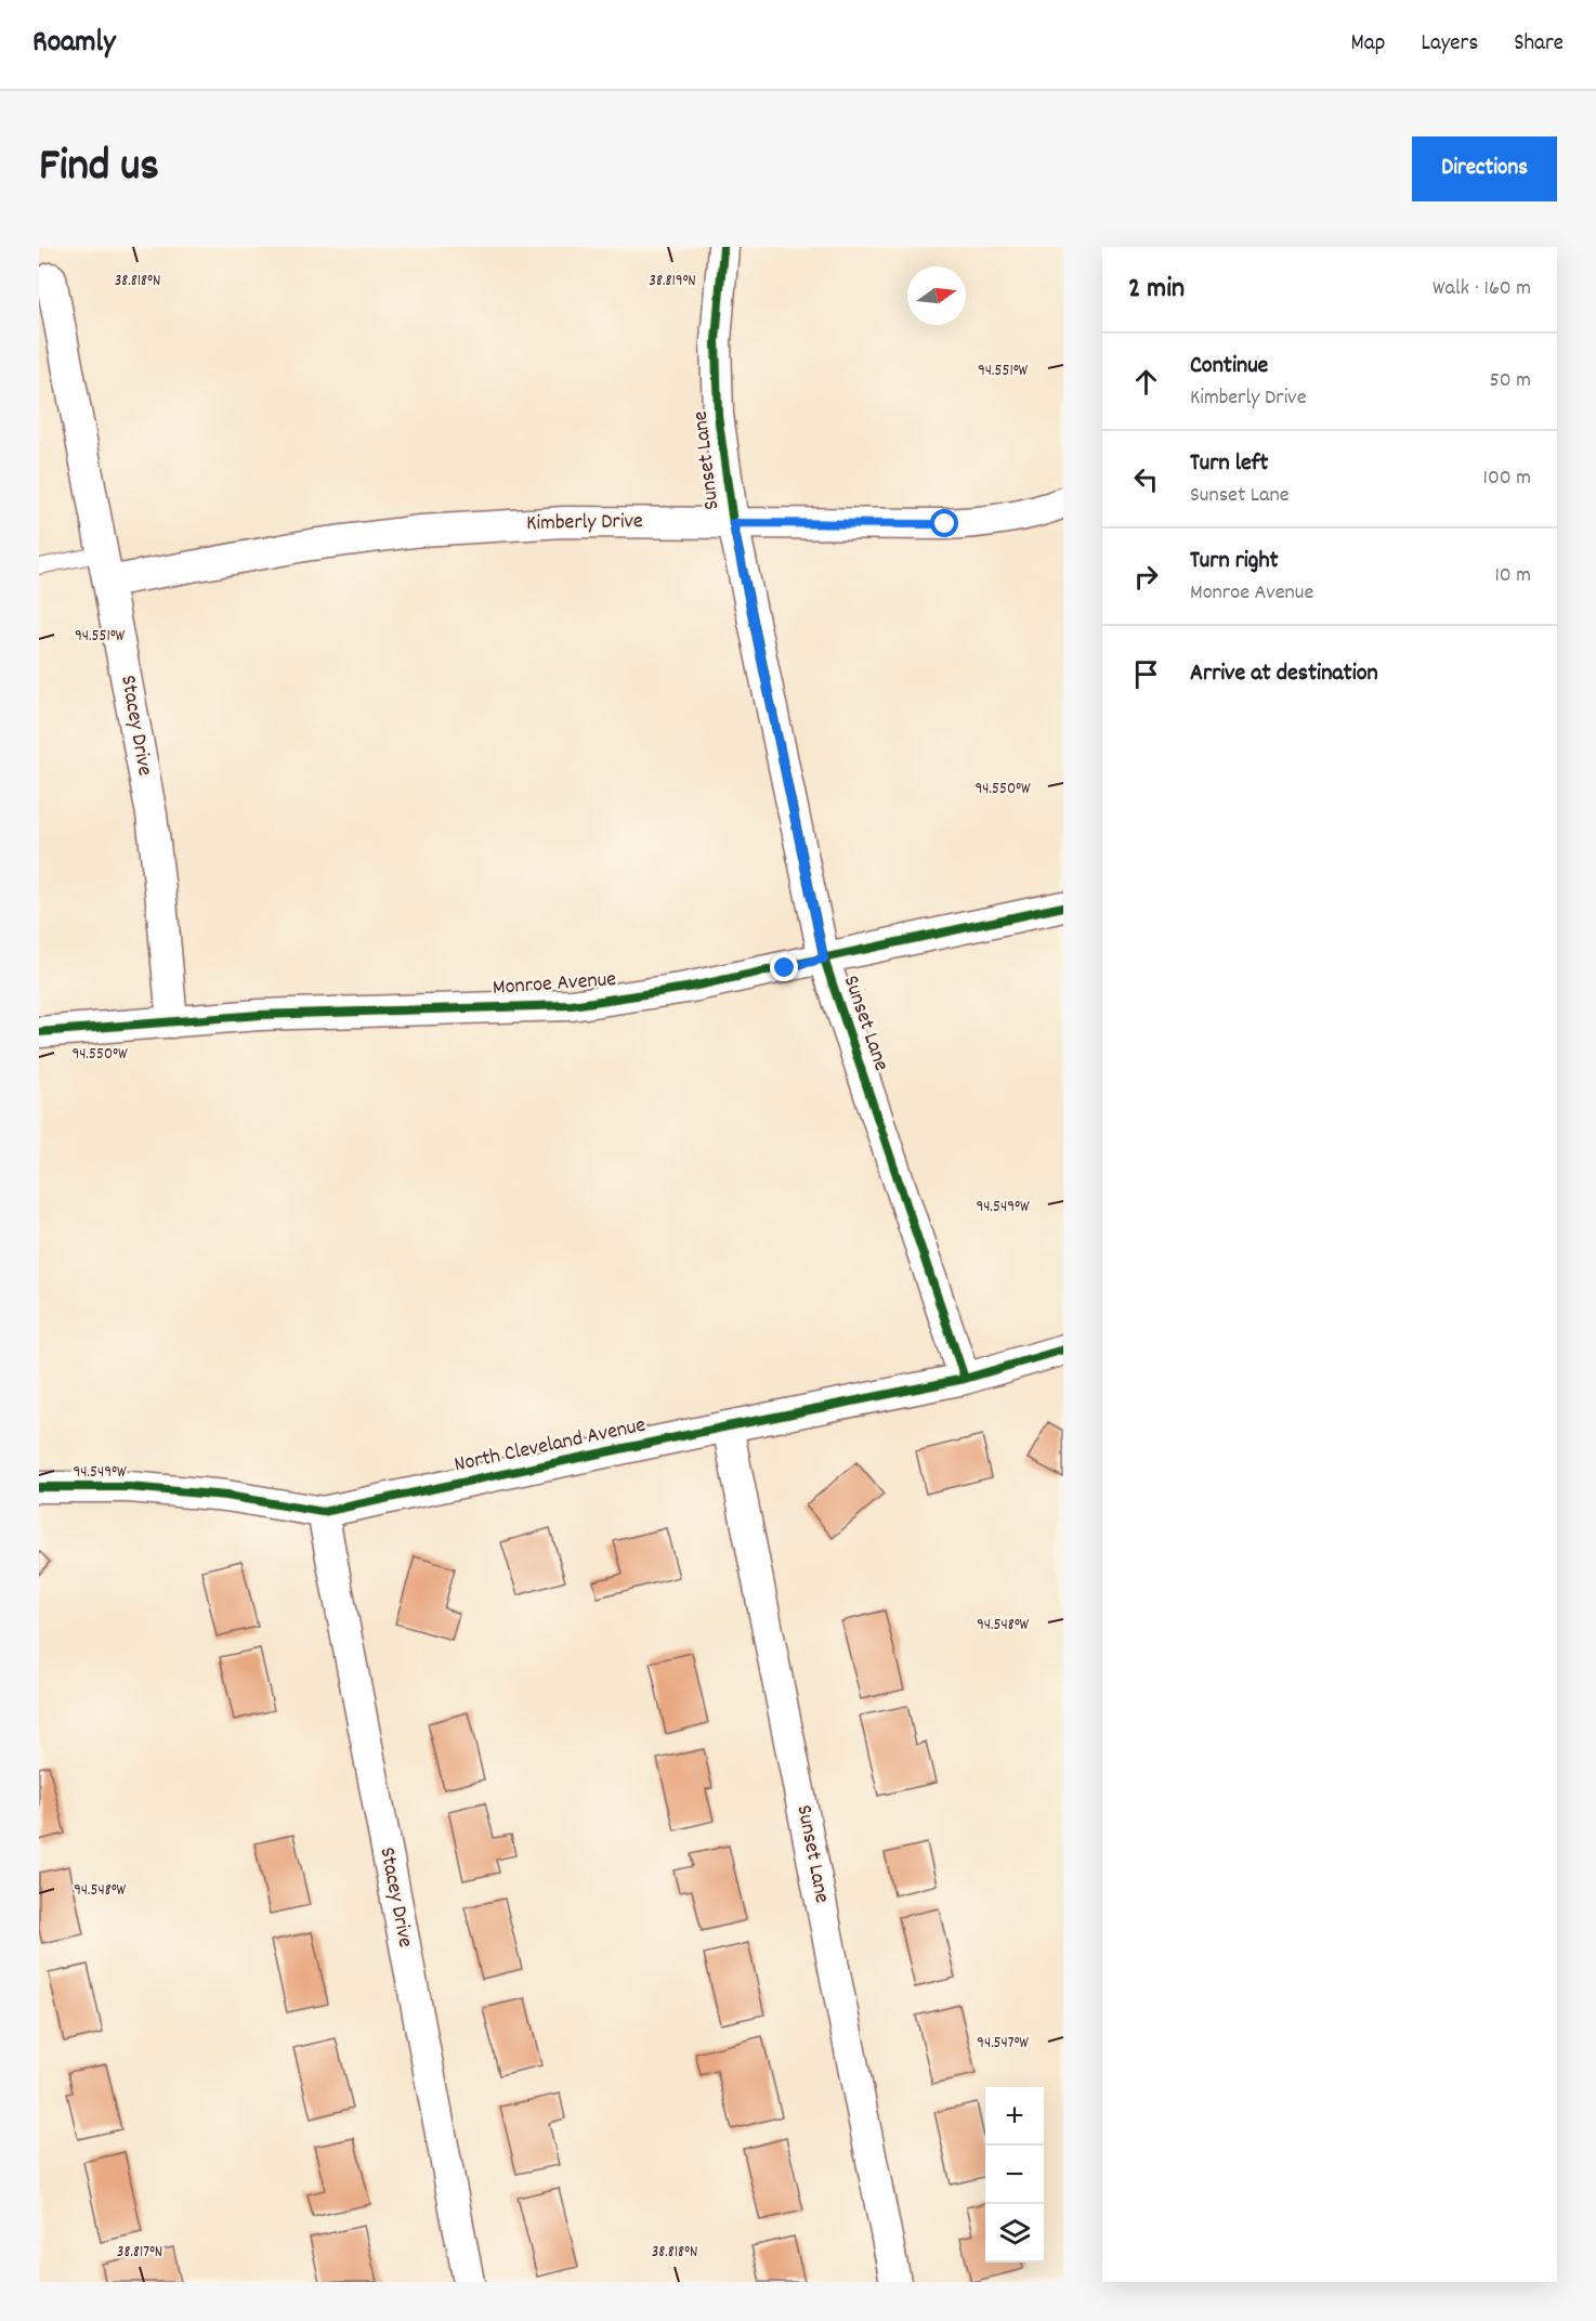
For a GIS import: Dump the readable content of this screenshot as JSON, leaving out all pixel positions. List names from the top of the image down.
{
  "streets": {
    "street": [
      "Sunset Lane",
      "Kimberly Drive",
      "Stacey Drive",
      "Monroe Avenue",
      "North Cleveland Avenue"
    ]
  },
  "crossings": [
    ["Sunset Lane", "Kimberly Drive"],
    ["Sunset Lane", "Monroe Avenue"],
    ["Sunset Lane", "North Cleveland Avenue"],
    ["Kimberly Drive", "Stacey Drive"],
    ["Stacey Drive", "Monroe Avenue"],
    ["Stacey Drive", "North Cleveland Avenue"]
  ],
  "north": "right",
  "page": {
    "header": "Roamly",
    "nav": ["Map", "Layers", "Share"],
    "title": "Find us",
    "buttons": "Directions",
    "heading": ["2 min", "Walk · 160 m"],
    "list": [
      ["Continue", "Kimberly Drive", "50 m"],
      ["Turn left", "Sunset Lane", "100 m"],
      ["Turn right", "Monroe Avenue", "10 m"],
      "Arrive at destination"
    ],
    "map_buttons": ["+", "−"]
  },
  "coordinates": [
    "38.818°N",
    "38.819°N",
    "94.551°W",
    "94.550°W",
    "94.549°W",
    "94.548°W",
    "94.547°W",
    "38.817°N"
  ]
}
